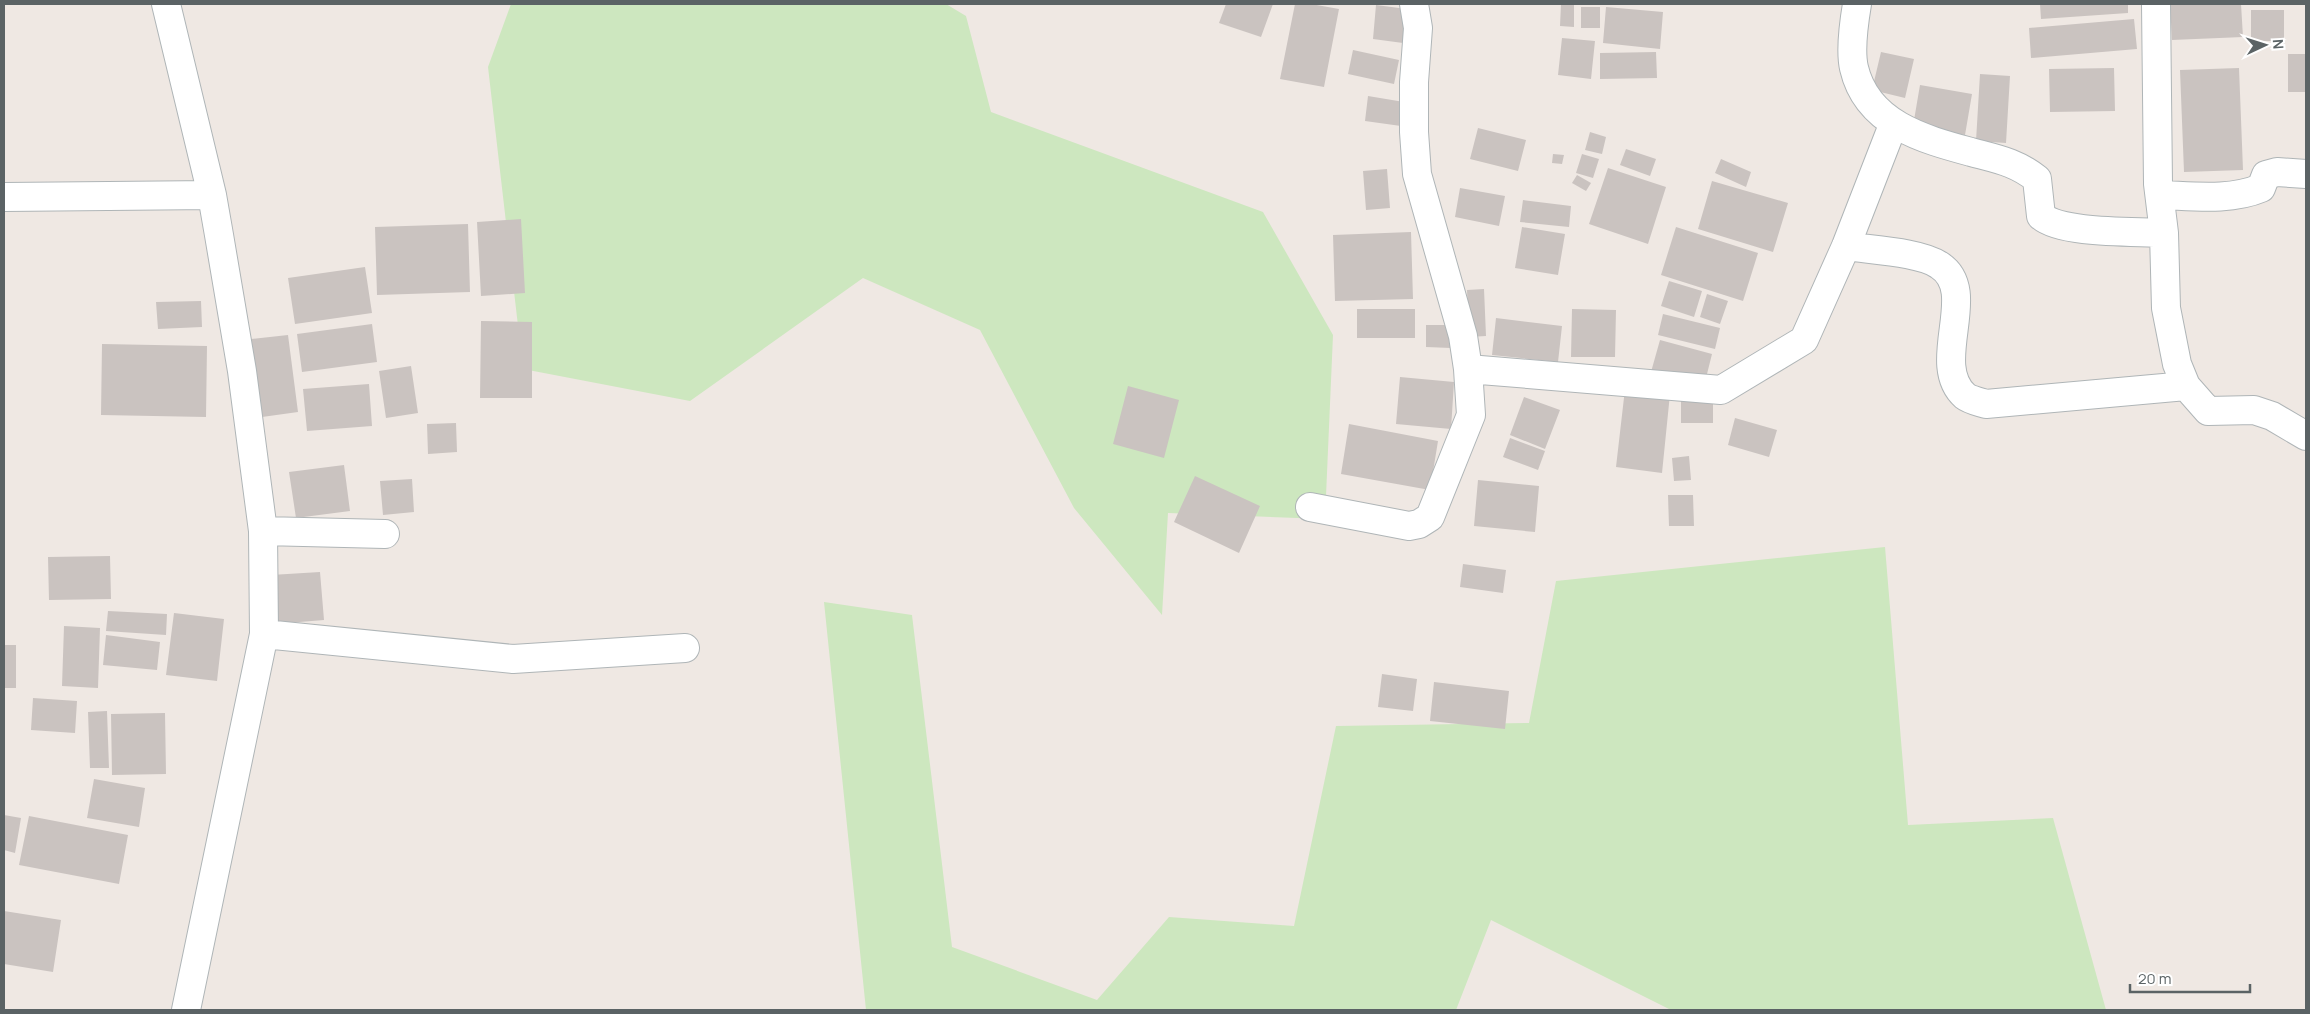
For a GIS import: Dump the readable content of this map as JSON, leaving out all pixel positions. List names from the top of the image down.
{
  "scale_bar": "20 m",
  "north": "right"
}
